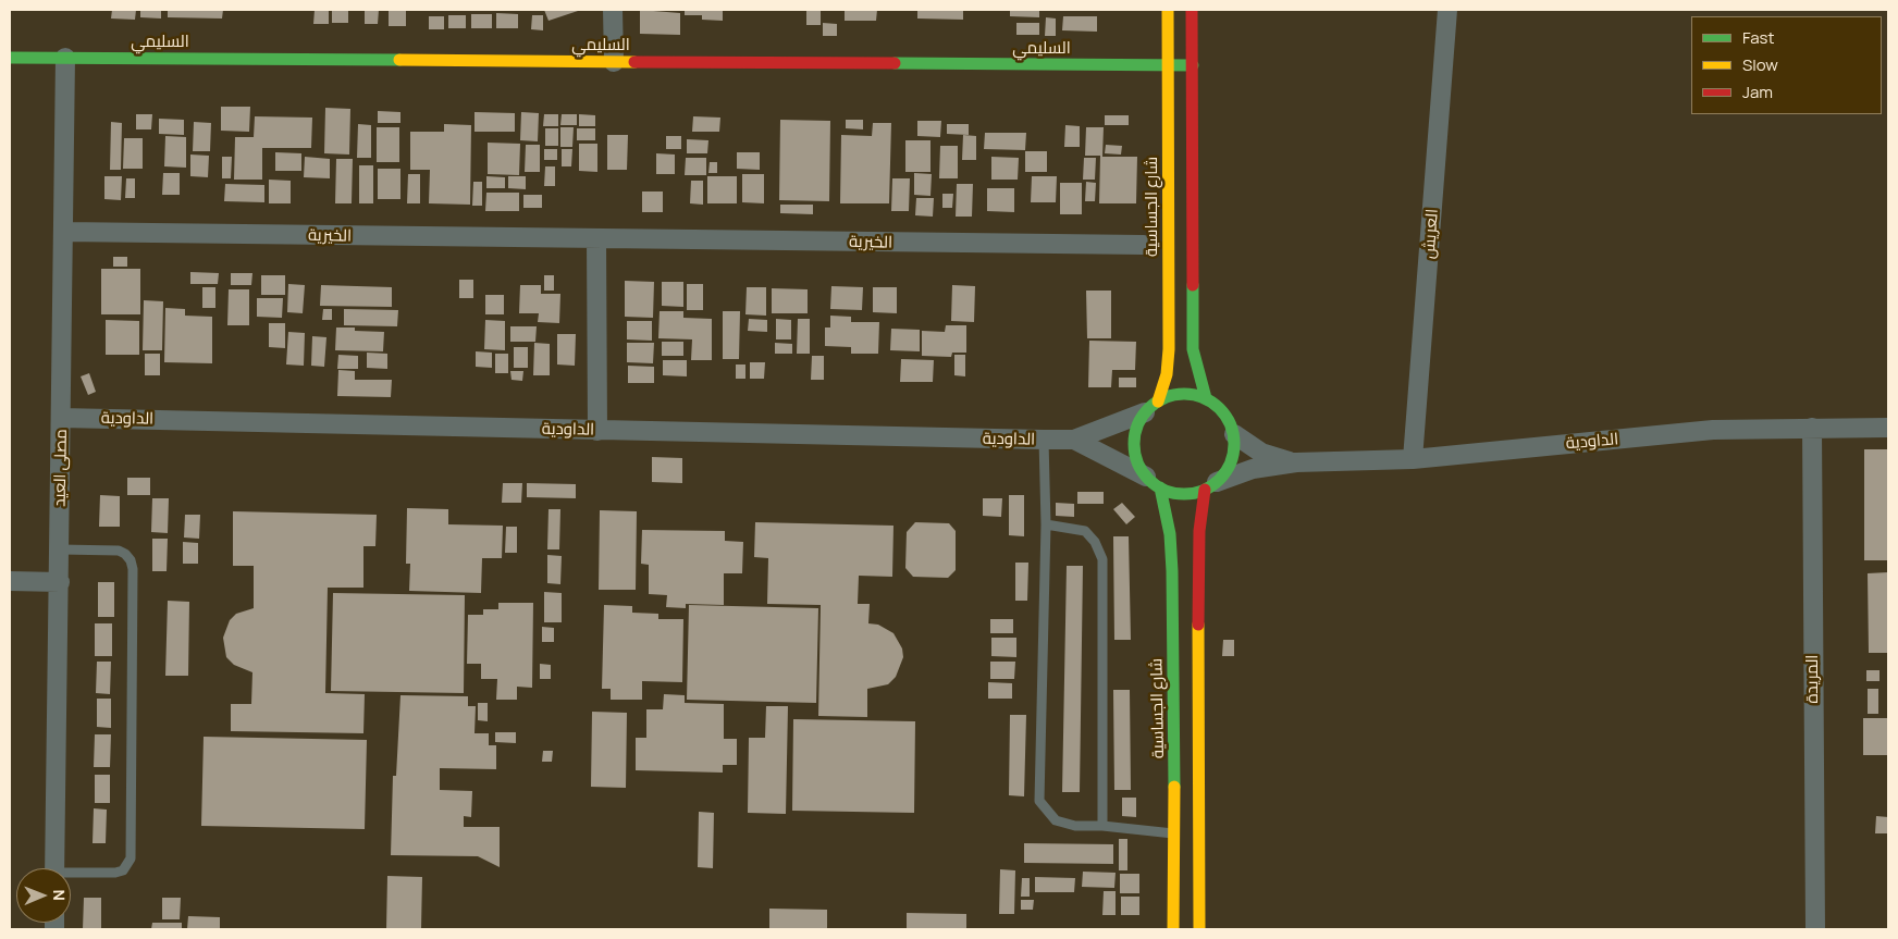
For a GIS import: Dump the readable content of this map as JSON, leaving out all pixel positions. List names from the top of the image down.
{
  "streets": {
    "street": [
      "السليمي",
      "شارع الجساسية",
      "العريش",
      "الخيرية",
      "الداودية",
      "مصلى العيد",
      "المريدة"
    ]
  },
  "crossings": [
    ["السليمي", "شارع الجساسية"],
    ["السليمي", "مصلى العيد"],
    ["شارع الجساسية", "الداودية"],
    ["العريش", "الداودية"],
    ["الخيرية", "مصلى العيد"],
    ["الداودية", "مصلى العيد"],
    ["الداودية", "المريدة"]
  ],
  "legend": ["Fast", "Slow", "Jam"],
  "north": "right"
}
